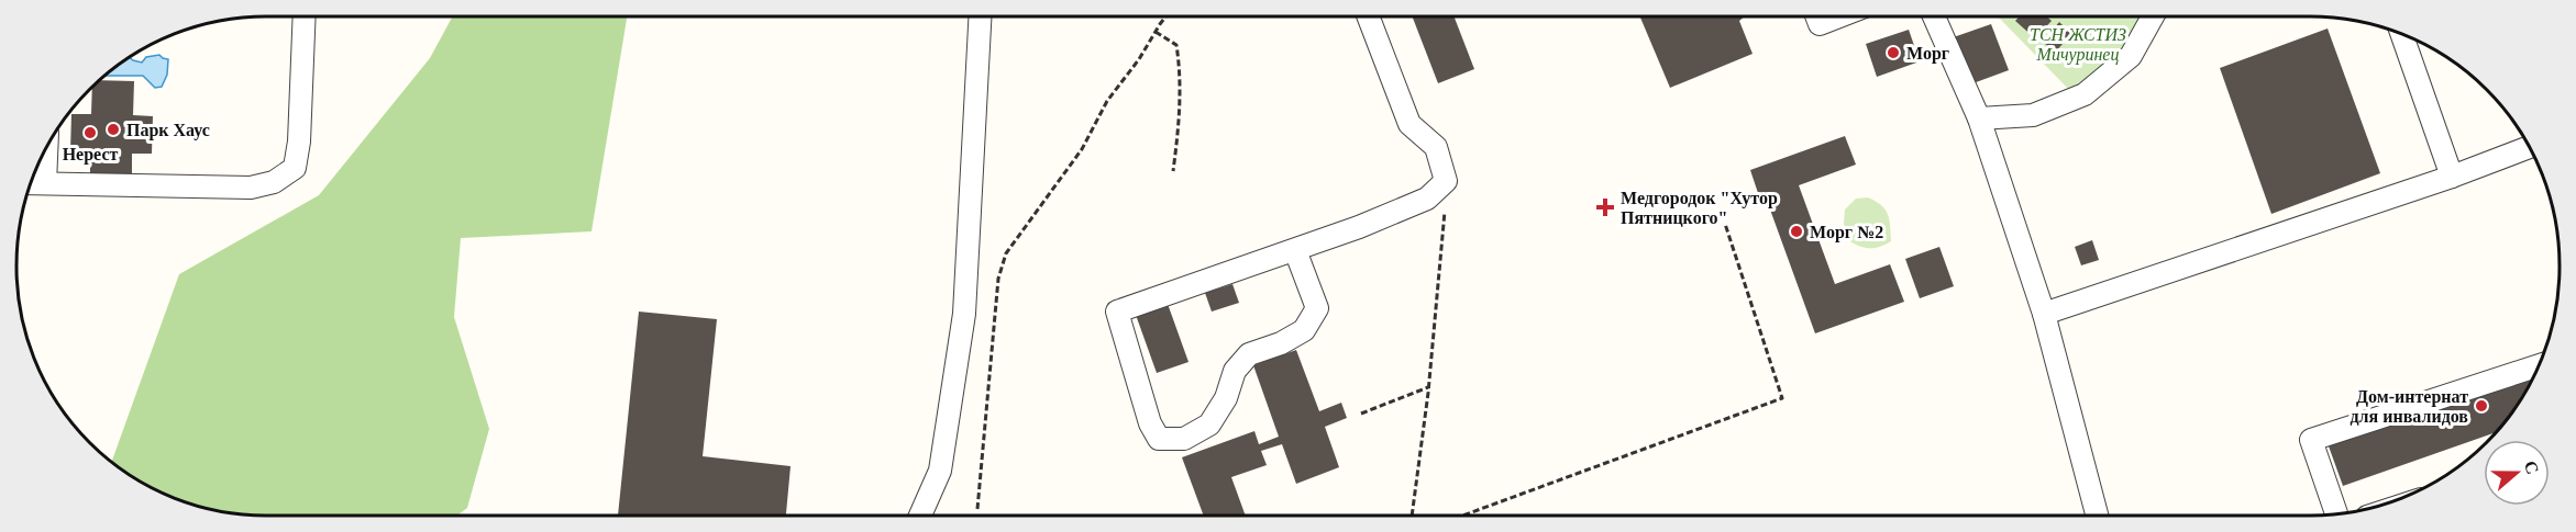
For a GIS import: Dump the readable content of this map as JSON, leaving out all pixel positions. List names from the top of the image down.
{
  "parks": ["ТСН ЖСТИЗ Мичуринец"],
  "places": {
    "other": [
      "Морг",
      "Парк Хаус",
      "Нерест",
      "Морг №2",
      "Дом-интернат для инвалидов"
    ],
    "health": ["Медгородок \"Хутор Пятницкого\""]
  },
  "north": "right"
}
